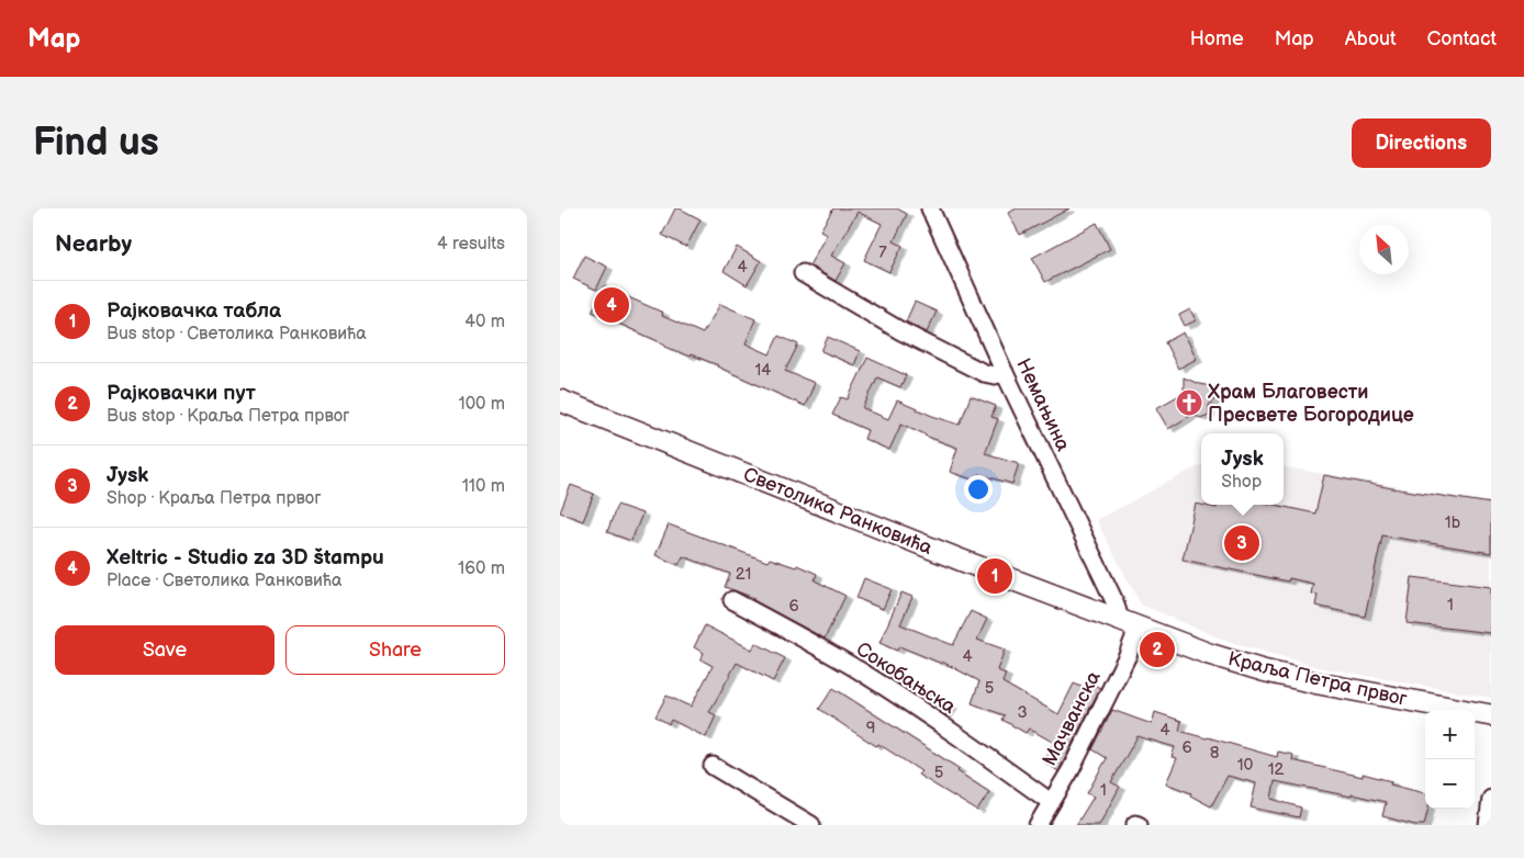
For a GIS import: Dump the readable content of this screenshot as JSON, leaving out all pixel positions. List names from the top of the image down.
{
  "streets": {
    "main road": ["Светолика Ранковића", "Краља Петра првог"],
    "street": ["Немањина", "Сокобањска", "Мачванска"]
  },
  "crossings": [
    ["Немањина", "Светолика Ранковића"],
    ["Немањина", "Краља Петра првог"],
    ["Светолика Ранковића", "Краља Петра првог"],
    ["Сокобањска", "Мачванска"],
    ["Краља Петра првог", "Мачванска"]
  ],
  "places": {
    "church": ["Храм Благовести Пресвете Богородице"]
  },
  "house_numbers": [
    "7",
    "4",
    "14",
    "1b",
    "21",
    "1",
    "6",
    "4",
    "5",
    "3",
    "9",
    "4",
    "6",
    "8",
    "10",
    "12",
    "5",
    "1"
  ],
  "north": "top left",
  "page": {
    "header": "Map",
    "nav": [
      "Home",
      "Map",
      "About",
      "Contact"
    ],
    "buttons": [
      "Directions",
      ["Save", "Share"]
    ],
    "title": "Find us",
    "heading": ["Nearby", "4 results"],
    "list": [
      {
        "mark": "1",
        "name": "Рајковачка табла",
        "note": "Bus stop · Светолика Ранковића",
        "value": "40 m"
      },
      {
        "mark": "2",
        "name": "Рајковачки пут",
        "note": "Bus stop · Краља Петра првог",
        "value": "100 m"
      },
      {
        "mark": "3",
        "name": "Jysk",
        "note": "Shop · Краља Петра првог",
        "value": "110 m"
      },
      {
        "mark": "4",
        "name": "Xeltric - Studio za 3D štampu",
        "note": "Place · Светолика Ранковића",
        "value": "160 m"
      }
    ],
    "pins": [
      "4",
      "3",
      "1",
      "2"
    ],
    "popup": ["Jysk", "Shop"],
    "map_buttons": ["+", "−"]
  }
}
